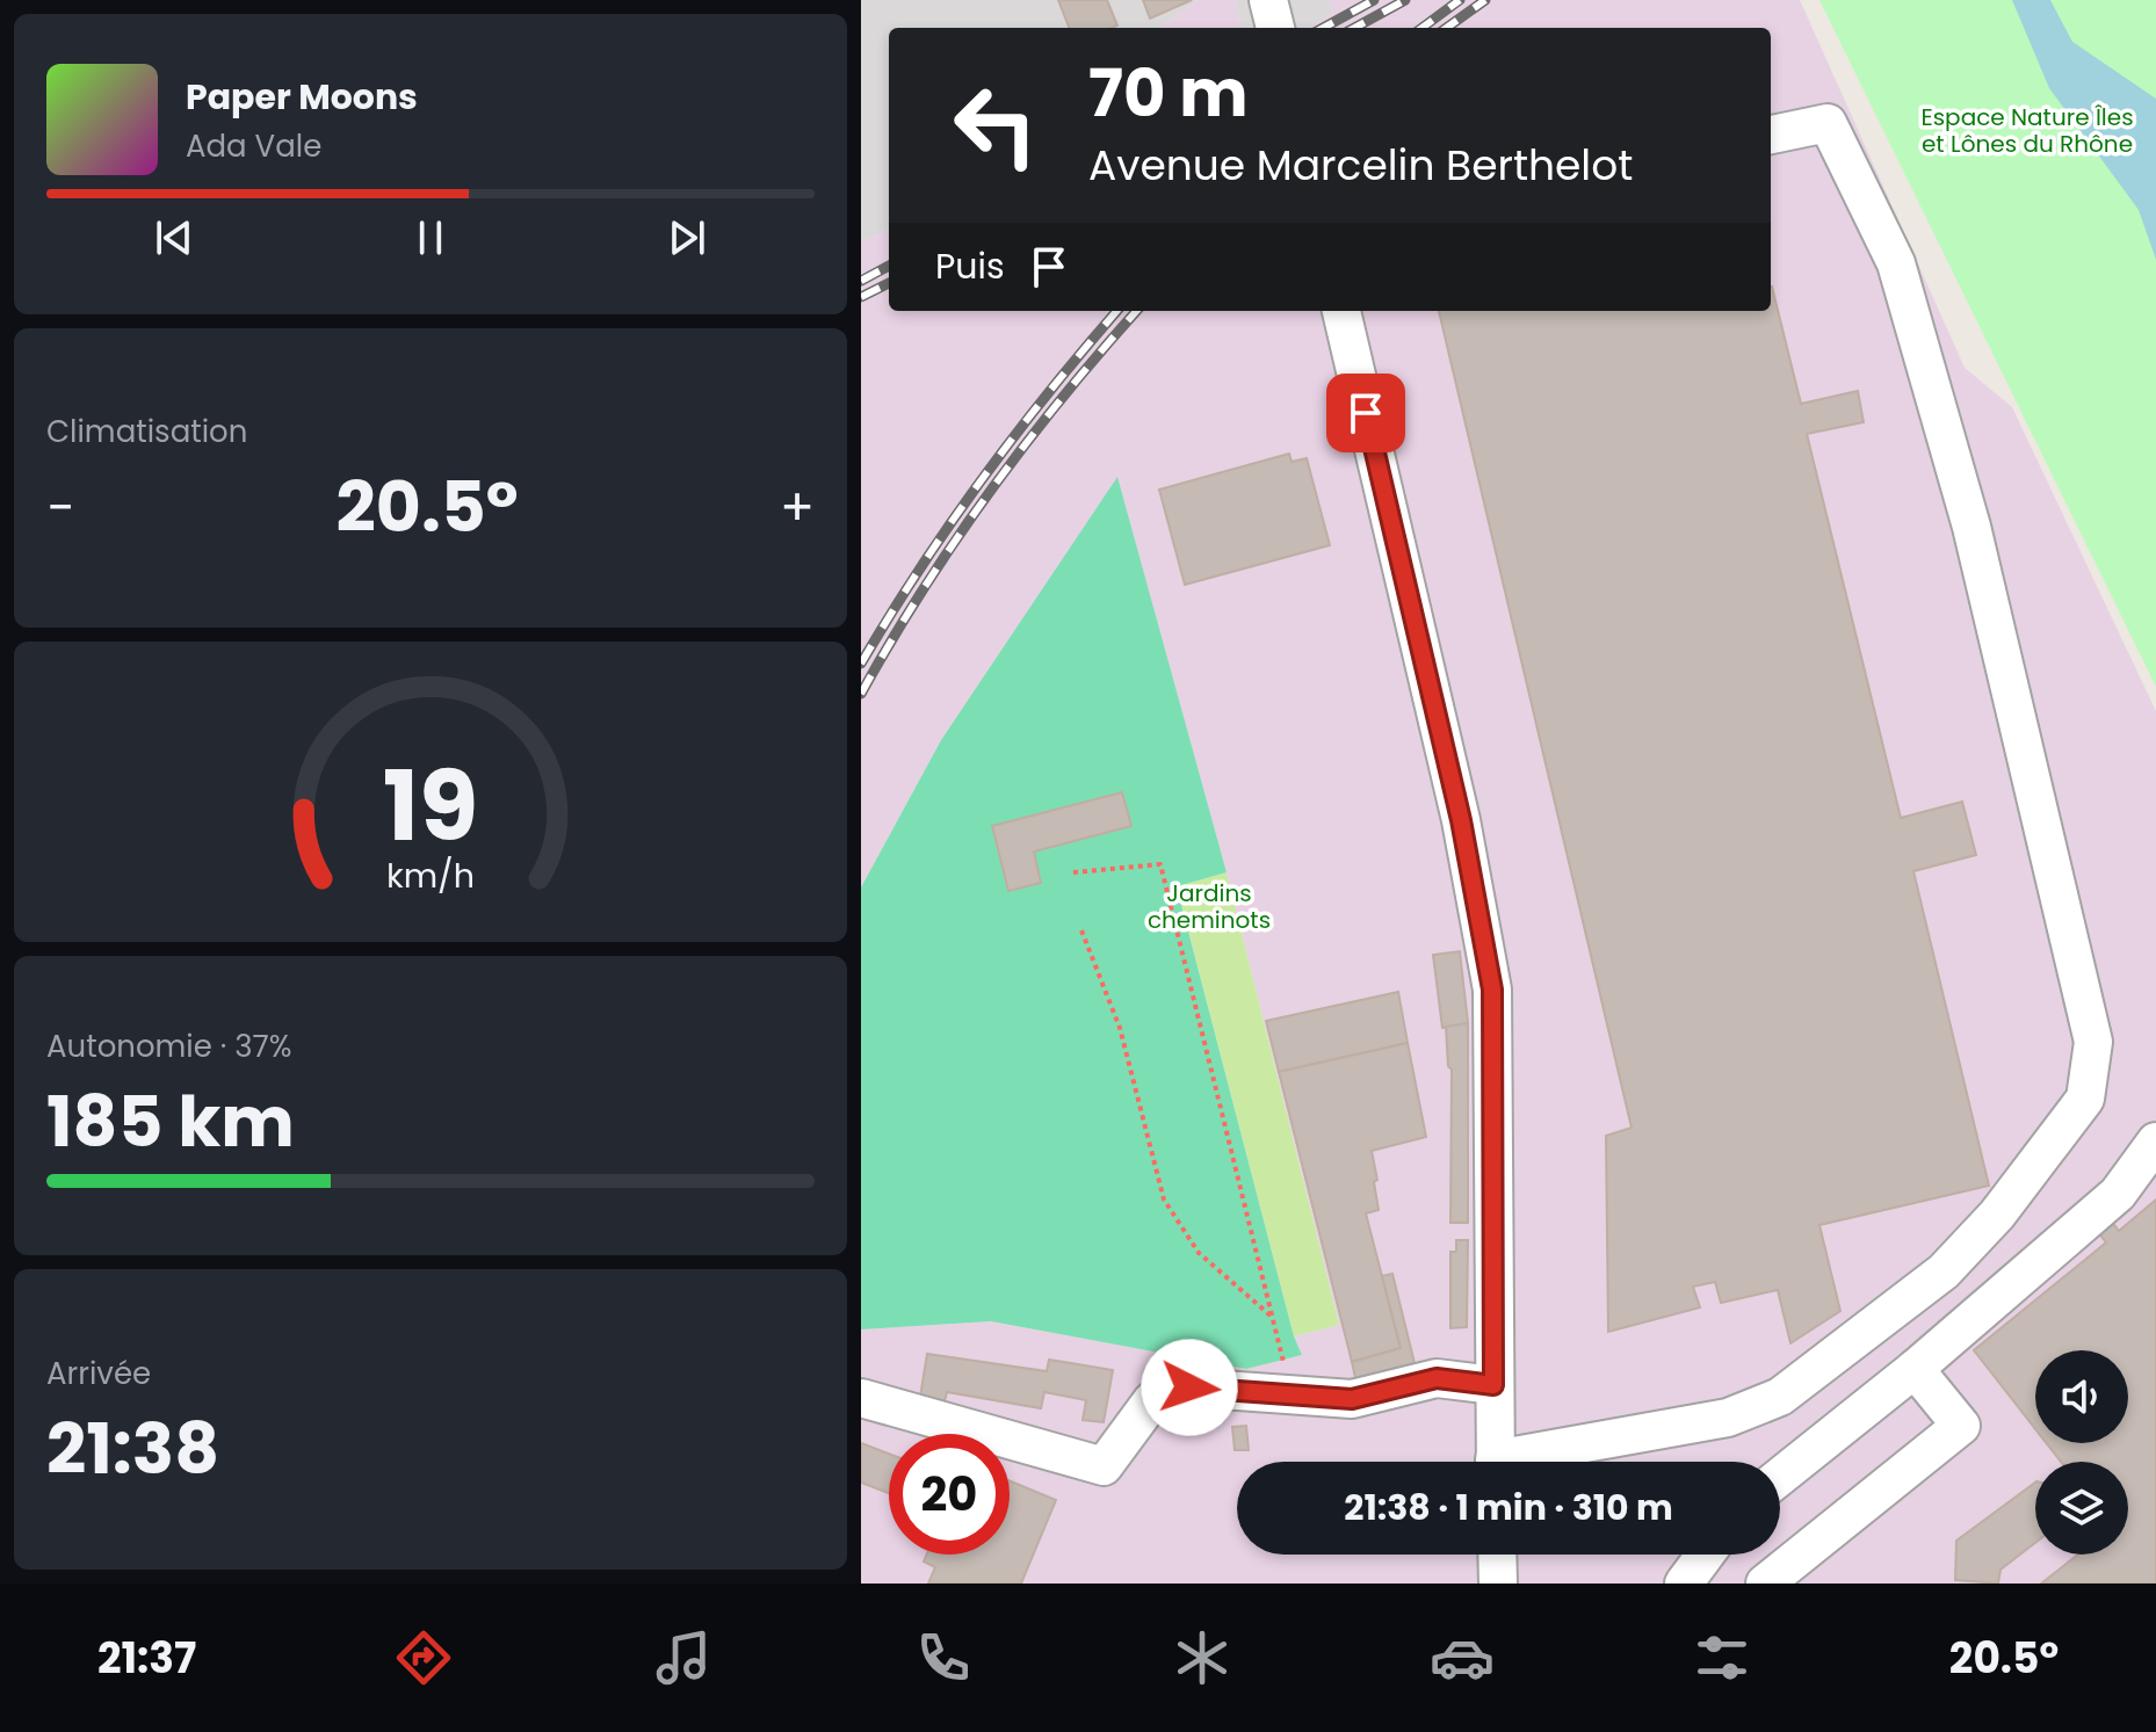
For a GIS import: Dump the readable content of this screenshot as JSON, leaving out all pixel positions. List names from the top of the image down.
{
  "parks": ["Espace Nature Îles et Lônes du Rhône", "Jardins cheminots"],
  "page": {
    "turn": ["70 m", "Avenue Marcelin Berthelot"],
    "song": ["Paper Moons", "Ada Vale"],
    "then": "Puis",
    "tile": [
      "Climatisation",
      ["Autonomie · 37%", "185 km"],
      ["Arrivée", "21:38"]
    ],
    "heat": ["−", "20.5°", "+"],
    "limit": "20",
    "trip": "21:38 · 1 min · 310 m",
    "tabs": ["21:37", "20.5°"],
    "gauge": ["19", "km/h"]
  }
}
